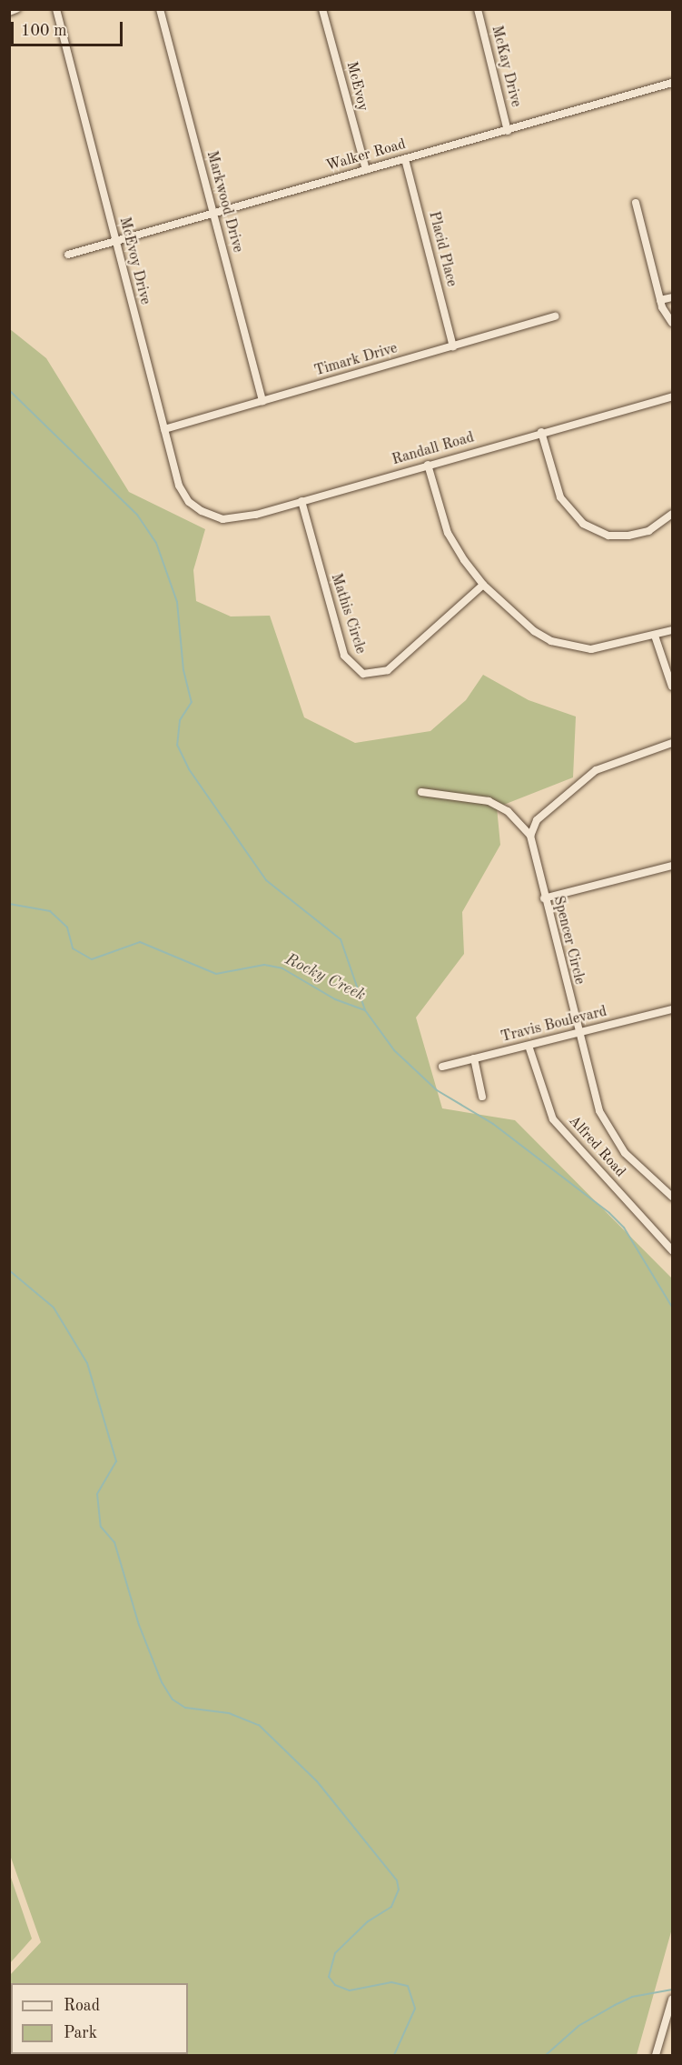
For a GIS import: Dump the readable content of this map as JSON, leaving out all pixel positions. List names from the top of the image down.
{
  "streets": {
    "street": [
      "McKay Drive",
      "McEvoy",
      "Walker Road",
      "Markwood Drive",
      "Placid Place",
      "McEvoy Drive",
      "Timark Drive",
      "Randall Road",
      "Mathis Circle",
      "Spencer Circle",
      "Travis Boulevard",
      "Alfred Road"
    ]
  },
  "crossings": [
    ["McKay Drive", "Walker Road"],
    ["McEvoy", "Walker Road"],
    ["Walker Road", "Markwood Drive"],
    ["Walker Road", "Placid Place"],
    ["Walker Road", "McEvoy Drive"],
    ["Markwood Drive", "Timark Drive"],
    ["Placid Place", "Timark Drive"],
    ["McEvoy Drive", "Timark Drive"],
    ["McEvoy Drive", "Randall Road"],
    ["Randall Road", "Mathis Circle"],
    ["Spencer Circle", "Travis Boulevard"],
    ["Travis Boulevard", "Alfred Road"]
  ],
  "water": ["Rocky Creek"],
  "legend": ["Road", "Park"],
  "scale_bar": "100 m"
}
